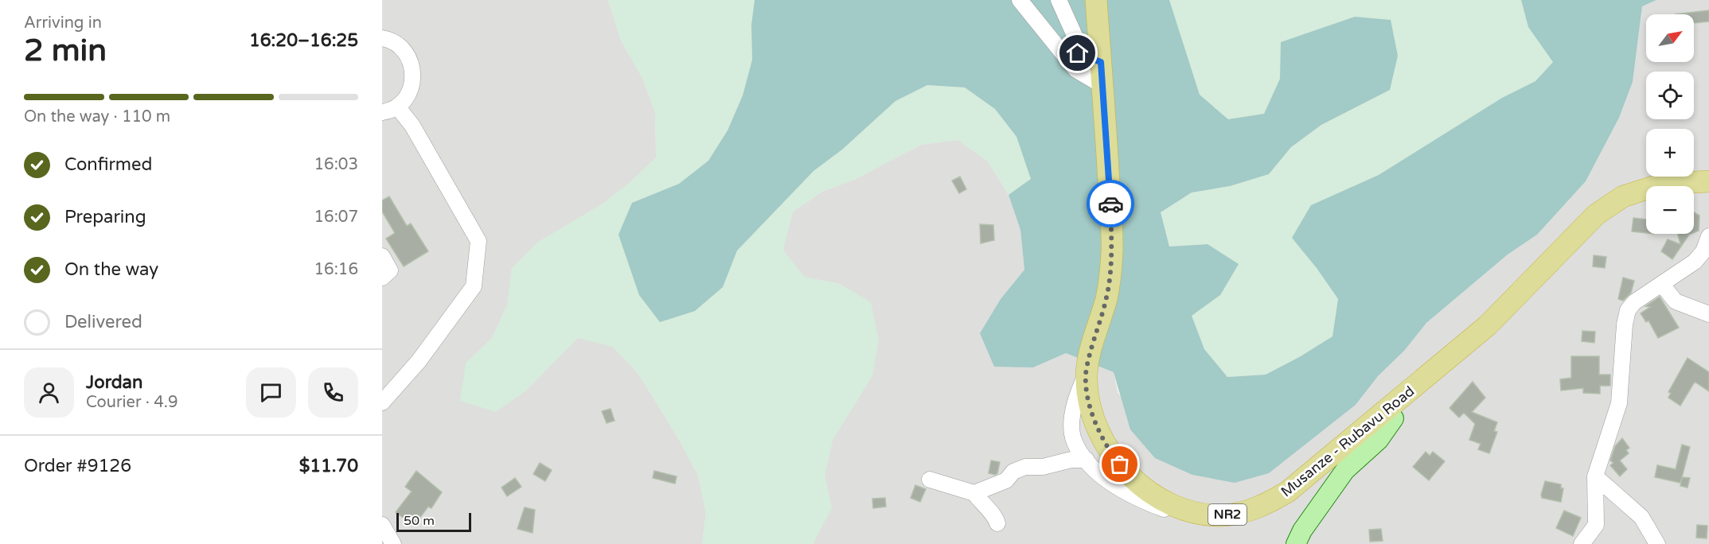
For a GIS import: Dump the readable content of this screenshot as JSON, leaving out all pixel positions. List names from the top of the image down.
{
  "streets": {
    "highway": ["Musanze - Rubavu Road", "NR2"]
  },
  "scale_bar": "50 m",
  "north": "top right",
  "page": {
    "heading": ["2 min", "Arriving in", "16:20–16:25"],
    "panel": [
      "Jordan",
      "Courier · 4.9",
      "Order #9126",
      "$11.70"
    ],
    "map_buttons": ["+", "−"],
    "bar": "On the way · 110 m",
    "list": [
      ["Confirmed", "16:03"],
      ["Preparing", "16:07"],
      ["On the way", "16:16"],
      "Delivered"
    ],
    "scale": "50 m"
  }
}
